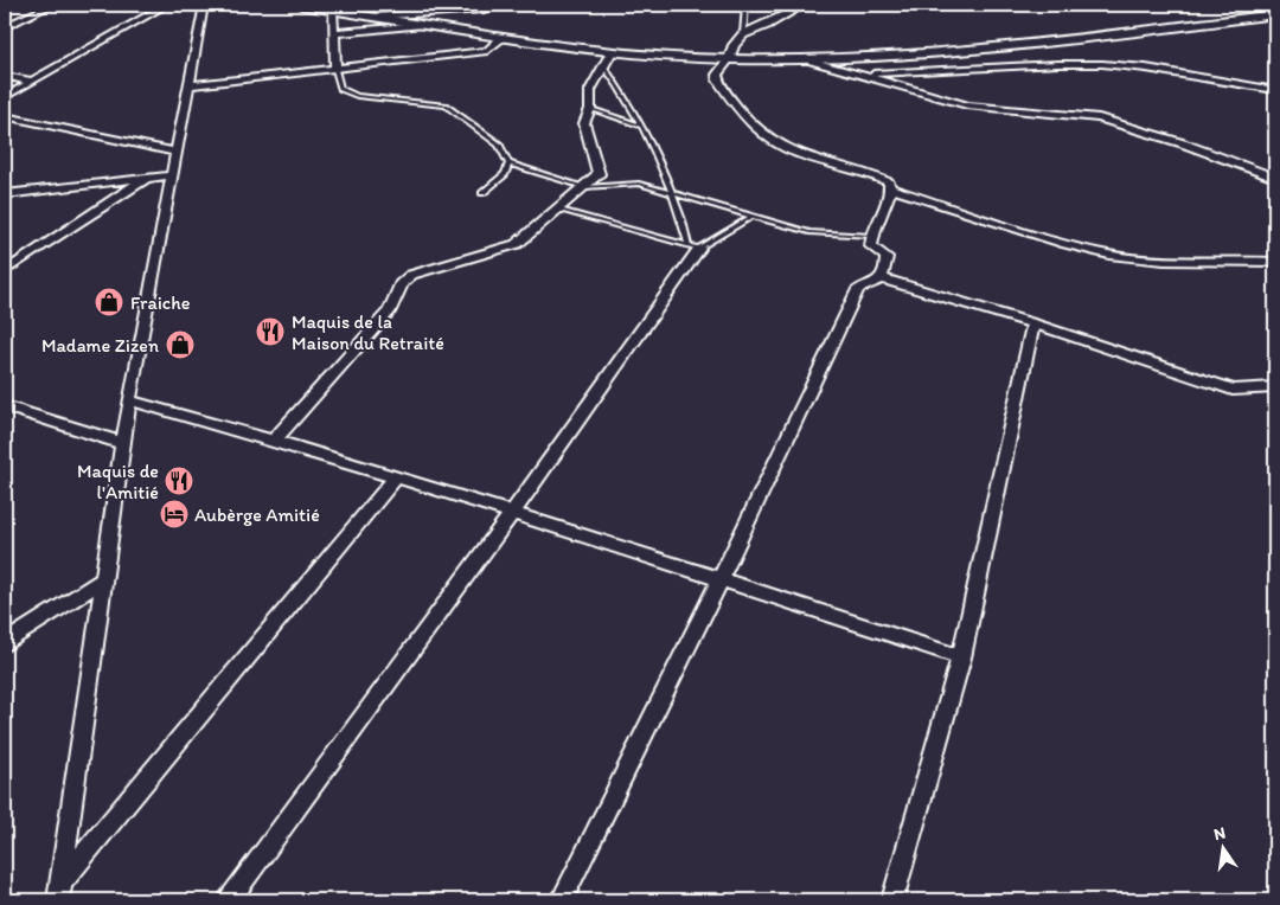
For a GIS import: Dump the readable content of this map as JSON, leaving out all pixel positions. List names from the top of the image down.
{
  "places": {
    "shop": ["Fraiche", "Madame Zizen"],
    "restaurant": ["Maquis de la Maison du Retraité", "Maquis de l'Amitié"],
    "hotel": ["Aubèrge Amitié"]
  },
  "north": "top"
}
